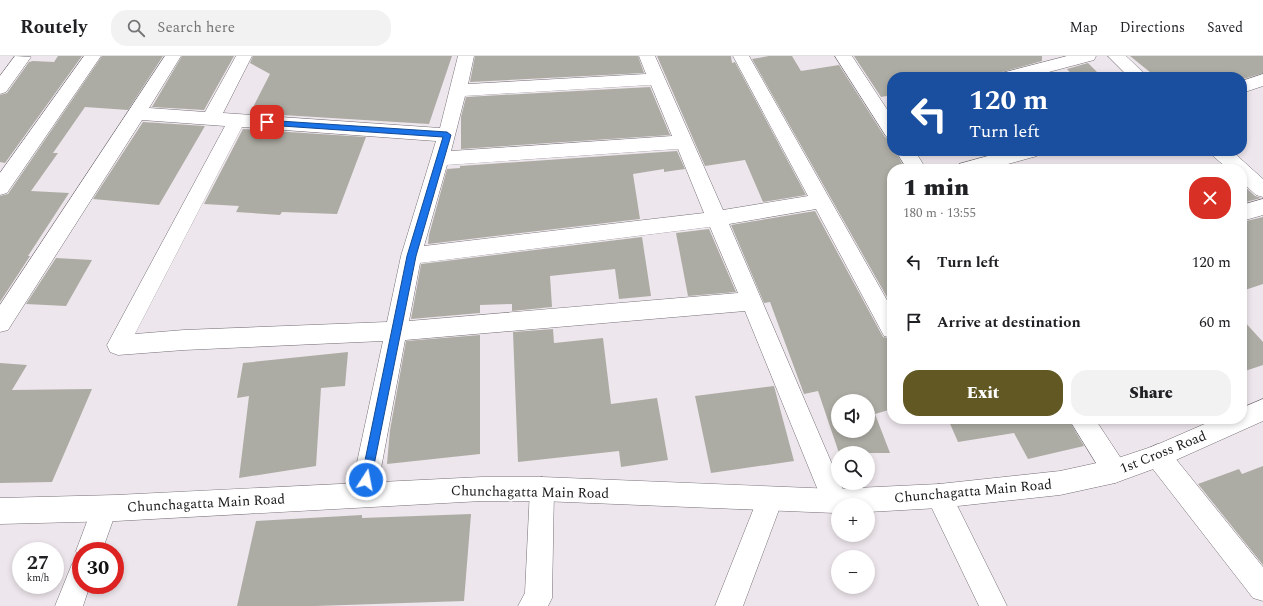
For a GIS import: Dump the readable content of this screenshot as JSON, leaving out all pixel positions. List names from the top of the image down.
{
  "streets": {
    "street": ["1st Cross Road", "Chunchagatta Main Road"]
  },
  "crossings": [
    ["1st Cross Road", "Chunchagatta Main Road"]
  ],
  "page": {
    "header": "Routely",
    "search": "Search here",
    "nav": ["Map", "Directions", "Saved"],
    "turn": ["120 m", "Turn left"],
    "heading": ["1 min", "180 m · 13:55"],
    "list": [
      {
        "name": "Turn left",
        "value": "120 m"
      },
      {
        "name": "Arrive at destination",
        "value": "60 m"
      }
    ],
    "buttons": ["Exit", "Share"],
    "map_buttons": ["+", "−"],
    "speed": "27 km/h",
    "limit": "30"
  }
}
